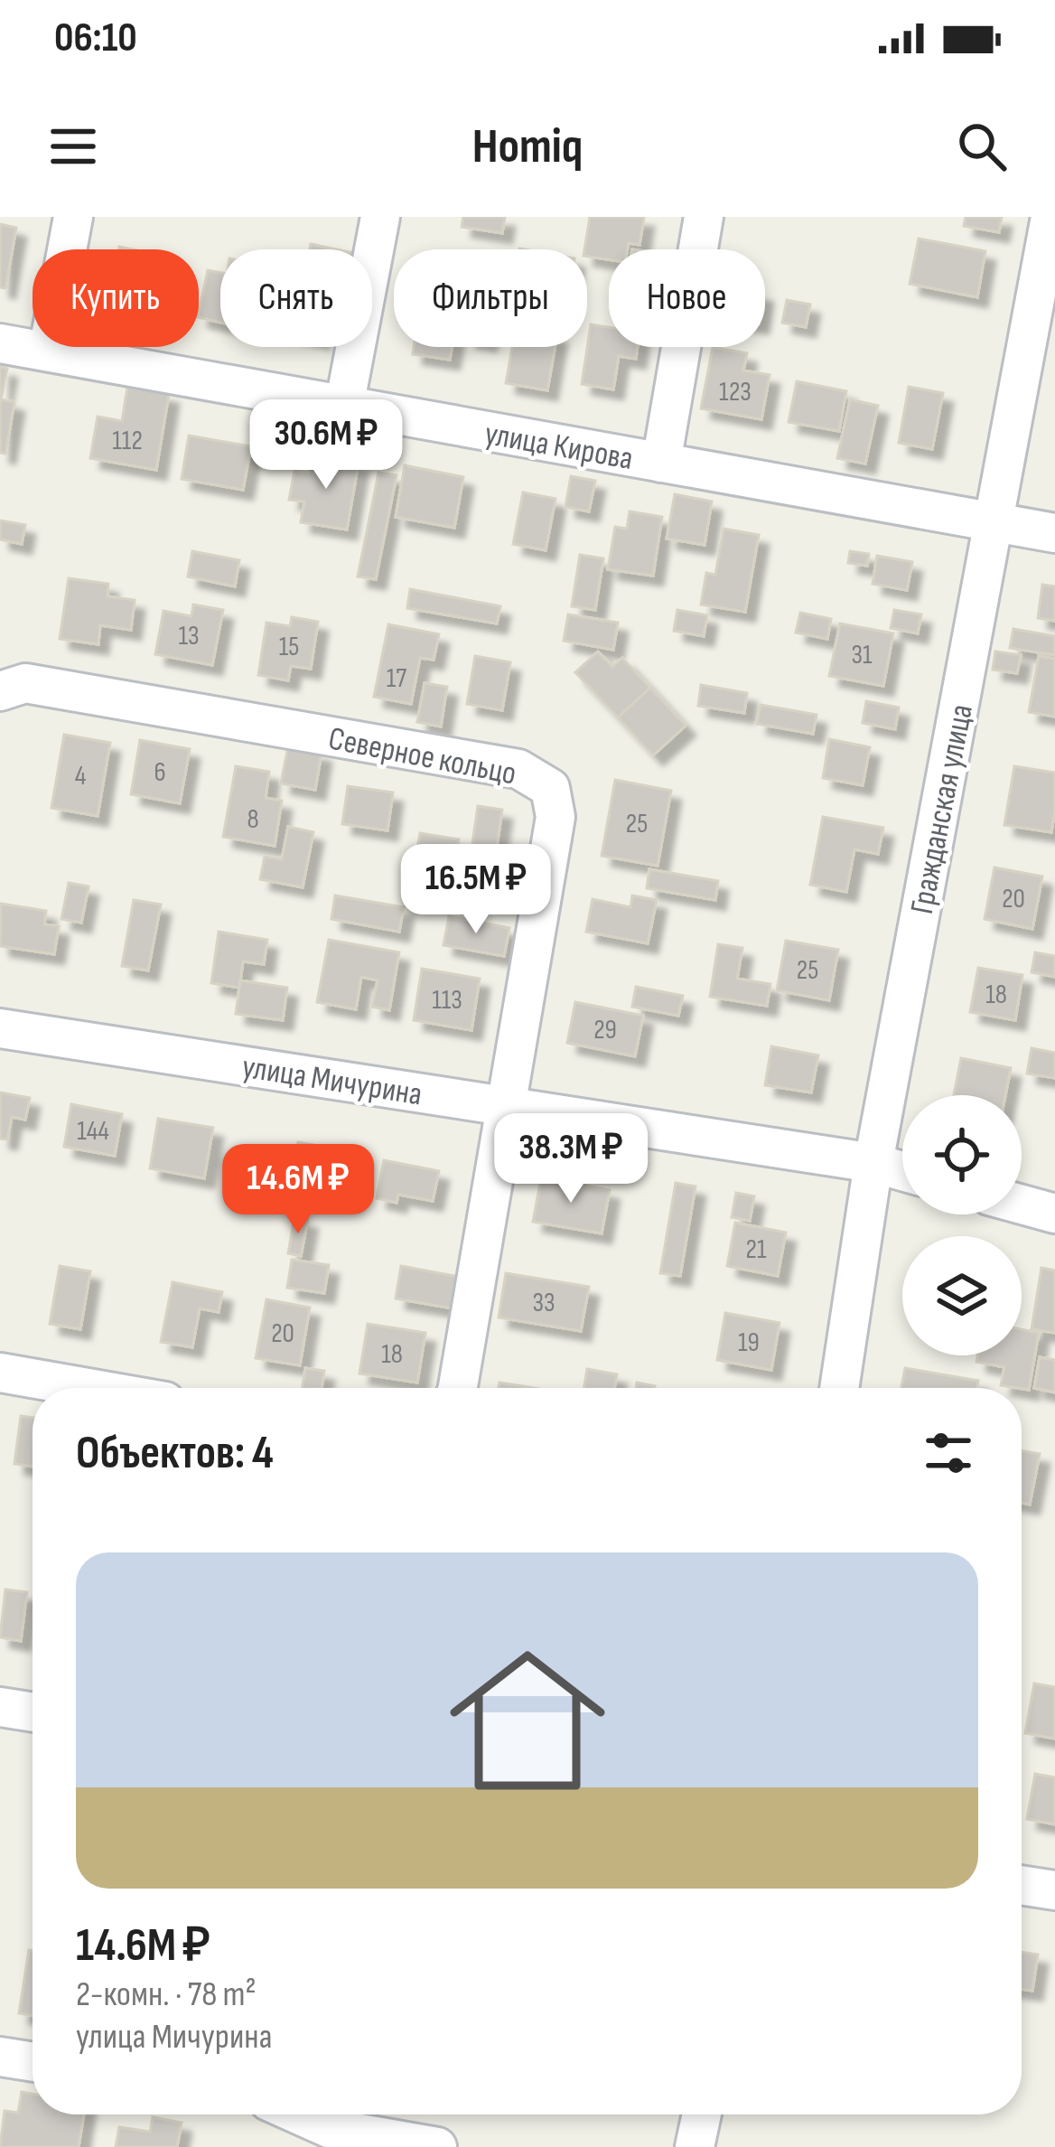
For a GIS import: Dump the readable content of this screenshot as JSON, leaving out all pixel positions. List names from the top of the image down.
{
  "streets": {
    "street": [
      "улица Кирова",
      "Северное кольцо",
      "Гражданская улица",
      "улица Мичурина"
    ]
  },
  "crossings": [
    ["улица Кирова", "Гражданская улица"],
    ["Северное кольцо", "улица Мичурина"],
    ["Гражданская улица", "улица Мичурина"]
  ],
  "house_numbers": [
    "123",
    "112",
    "13",
    "15",
    "31",
    "17",
    "6",
    "4",
    "8",
    "25",
    "20",
    "25",
    "18",
    "113",
    "29",
    "144",
    "21",
    "33",
    "20",
    "19",
    "18"
  ],
  "page": {
    "status": "06:10",
    "header": "Homiq",
    "chip": [
      "Купить",
      "Снять",
      "Фильтры",
      "Новое"
    ],
    "price": [
      "30.6M ₽",
      "16.5M ₽",
      "38.3M ₽",
      "14.6M ₽"
    ],
    "heading": "Объектов: 4",
    "list": [
      {
        "name": "14.6M ₽",
        "note": "2-комн. · 78 m² · улица Мичурина"
      }
    ]
  }
}
